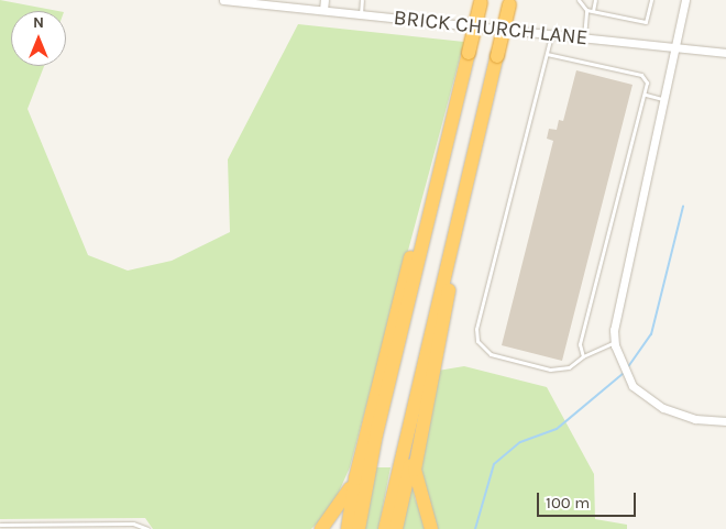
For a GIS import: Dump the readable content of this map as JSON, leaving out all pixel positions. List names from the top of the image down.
{
  "streets": {
    "street": ["BRICK CHURCH LANE"]
  },
  "scale_bar": "100 m",
  "north": "top"
}
